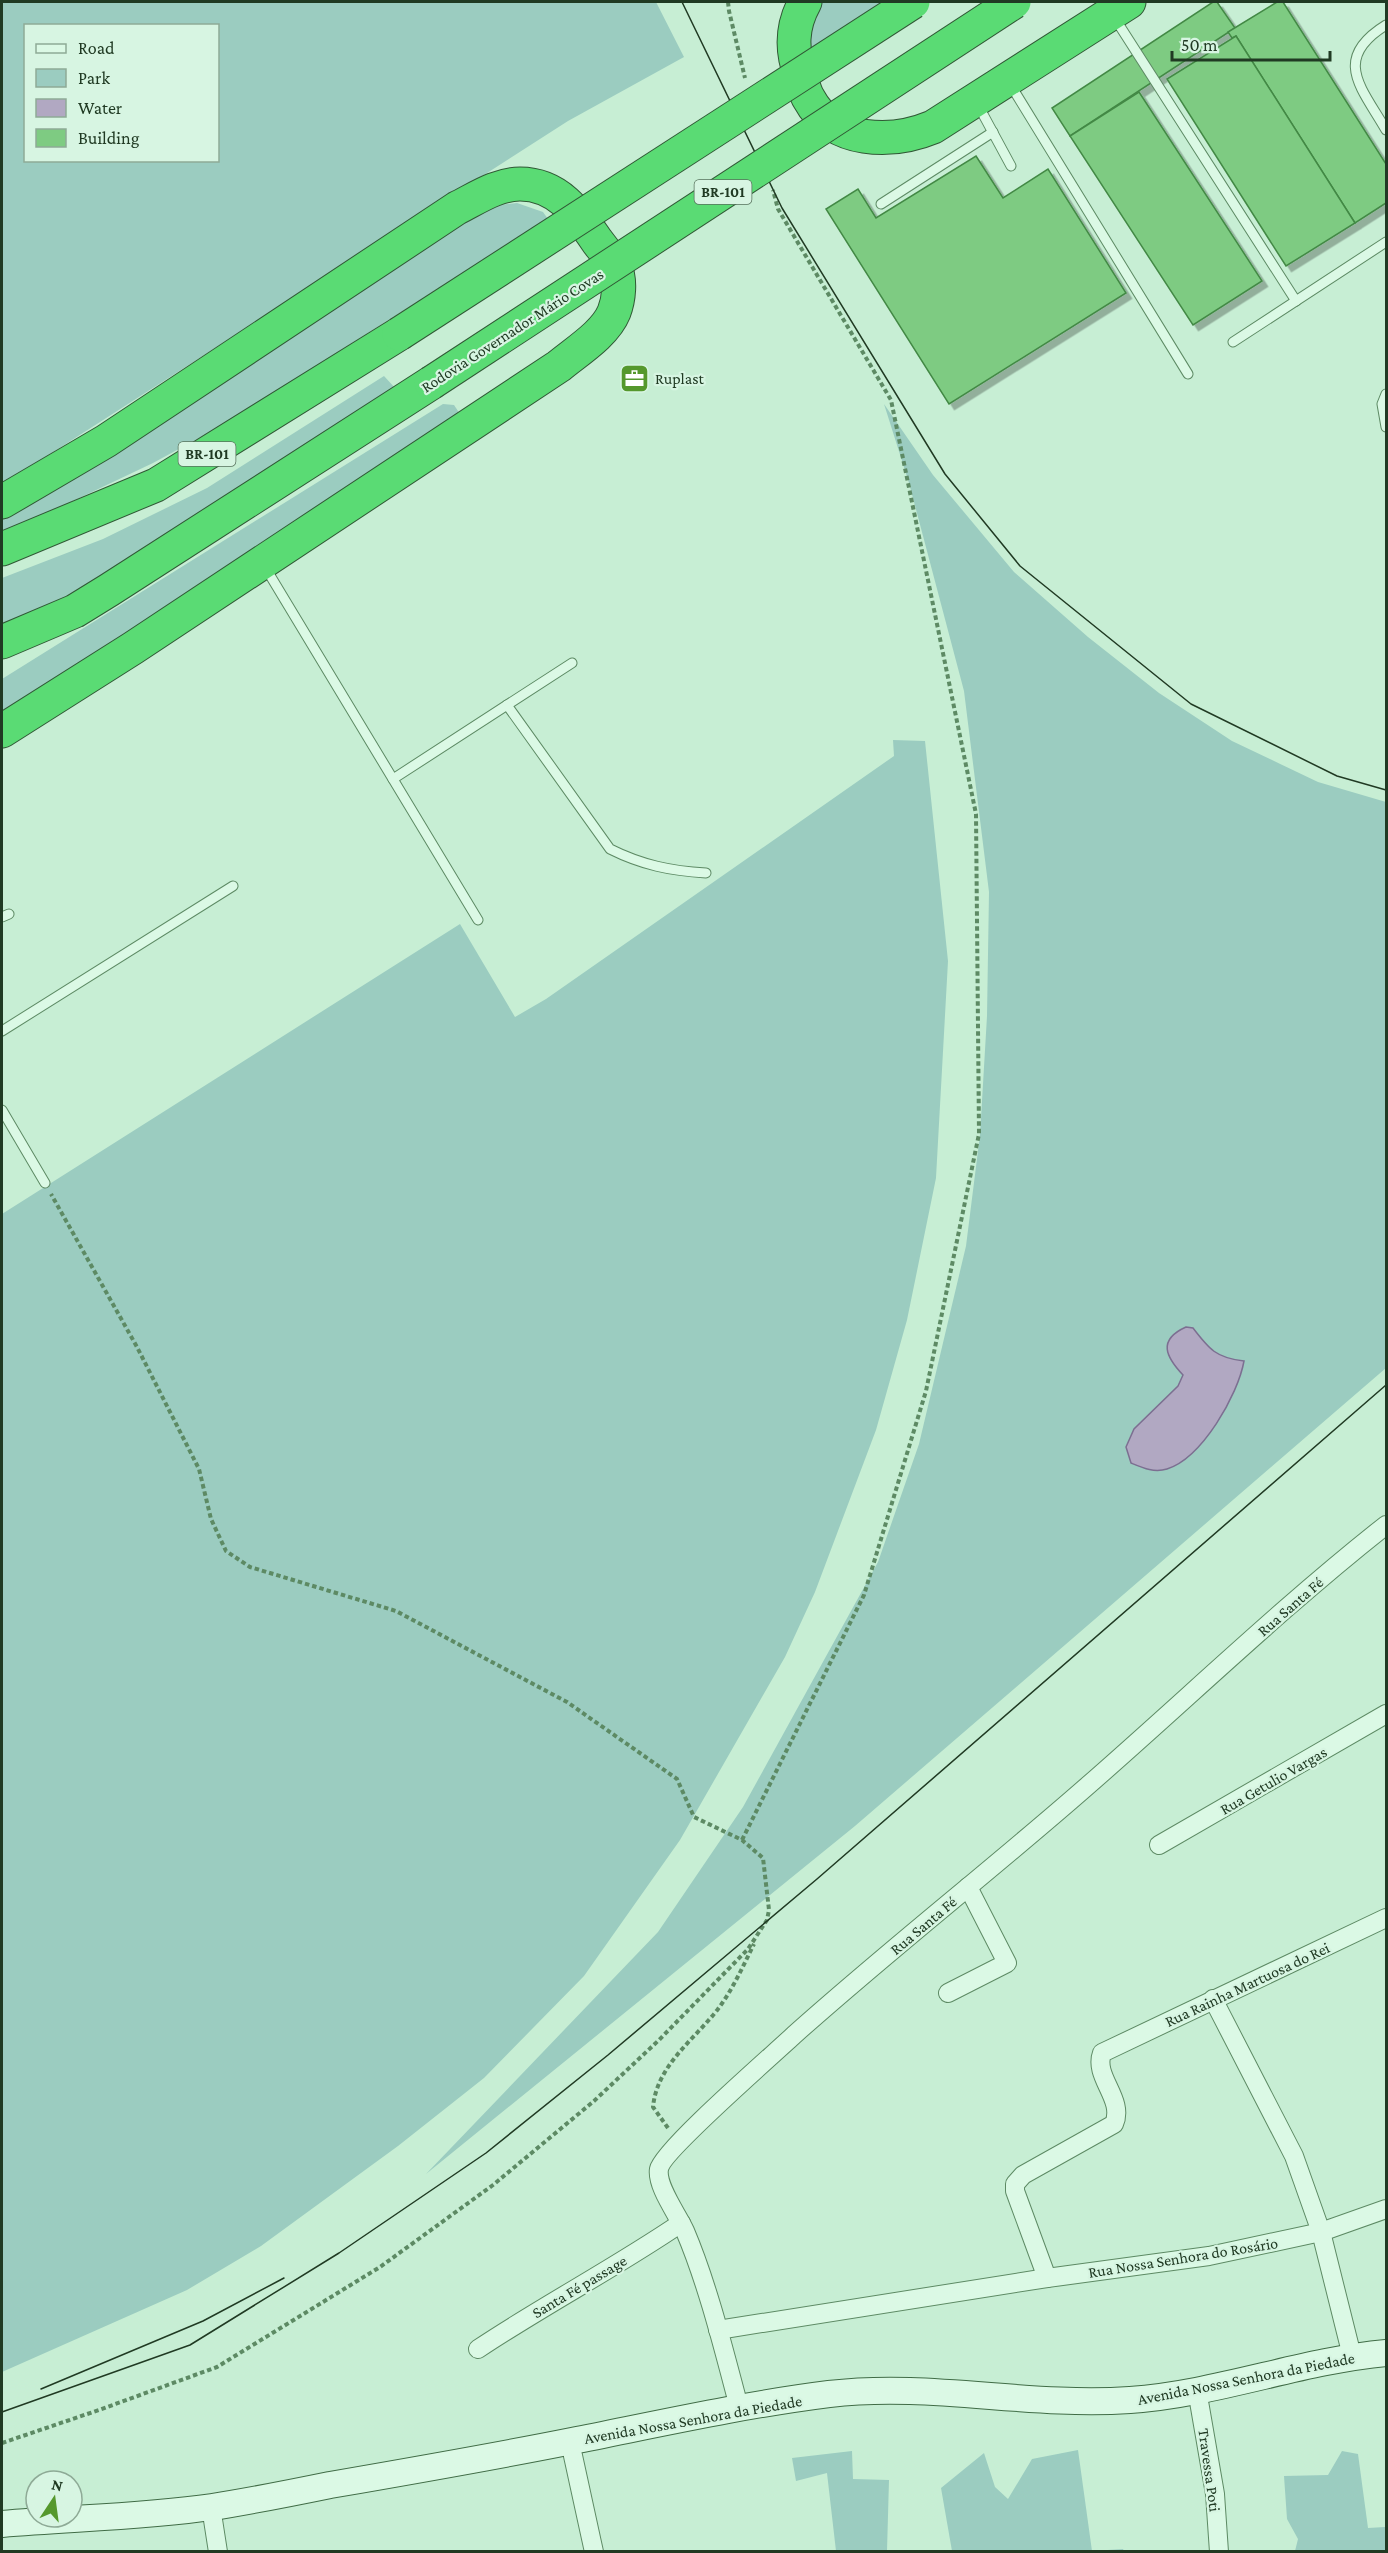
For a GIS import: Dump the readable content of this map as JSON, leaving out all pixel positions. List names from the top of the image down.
{
  "streets": {
    "highway": ["BR-101", "Rodovia Governador Mário Covas"],
    "street": [
      "Rua Santa Fé",
      "Rua Getulio Vargas",
      "Rua Rainha Martuosa do Rei",
      "Rua Nossa Senhora do Rosário",
      "Santa Fé passage",
      "Avenida Nossa Senhora da Piedade",
      "Travessa Poti"
    ]
  },
  "crossings": [
    ["Rua Santa Fé", "Rua Nossa Senhora do Rosário"],
    ["Rua Santa Fé", "Santa Fé passage"],
    ["Rua Santa Fé", "Avenida Nossa Senhora da Piedade"],
    ["Rua Rainha Martuosa do Rei", "Rua Nossa Senhora do Rosário"],
    ["Avenida Nossa Senhora da Piedade", "Travessa Poti"]
  ],
  "places": {
    "office": ["Ruplast"]
  },
  "legend": [
    "Road",
    "Park",
    "Water",
    "Building"
  ],
  "scale_bar": "50 m",
  "north": "top"
}
